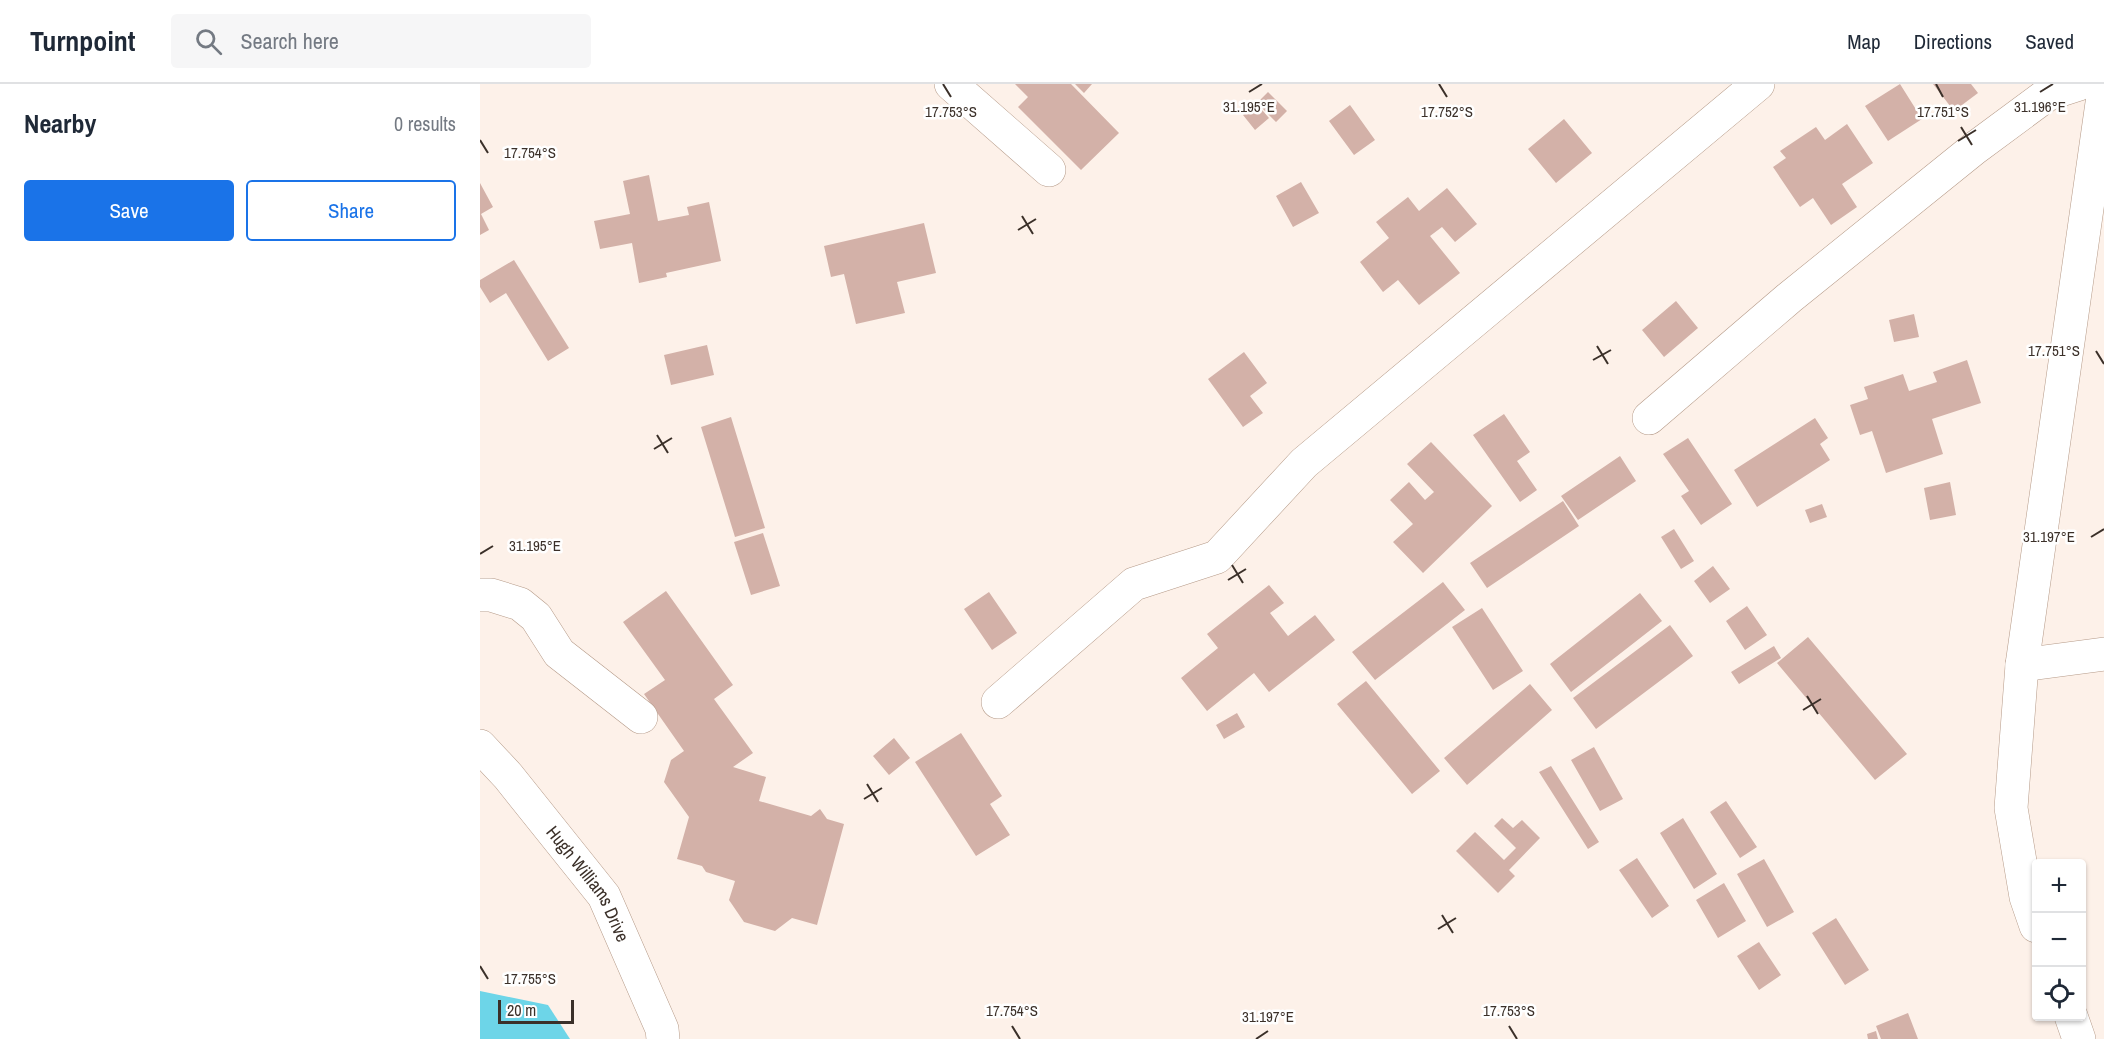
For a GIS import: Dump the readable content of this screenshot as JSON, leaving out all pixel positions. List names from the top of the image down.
{
  "streets": {
    "street": ["Hugh Williams Drive"]
  },
  "scale_bar": "20 m",
  "page": {
    "header": "Turnpoint",
    "search": "Search here",
    "nav": ["Map", "Directions", "Saved"],
    "heading": ["Nearby", "0 results"],
    "buttons": ["Save", "Share"],
    "map_buttons": ["+", "−"],
    "scale": "20 m"
  },
  "coordinates": [
    "31.195°E",
    "31.196°E",
    "17.753°S",
    "17.752°S",
    "17.751°S",
    "17.754°S",
    "31.197°E",
    "17.755°S"
  ]
}
